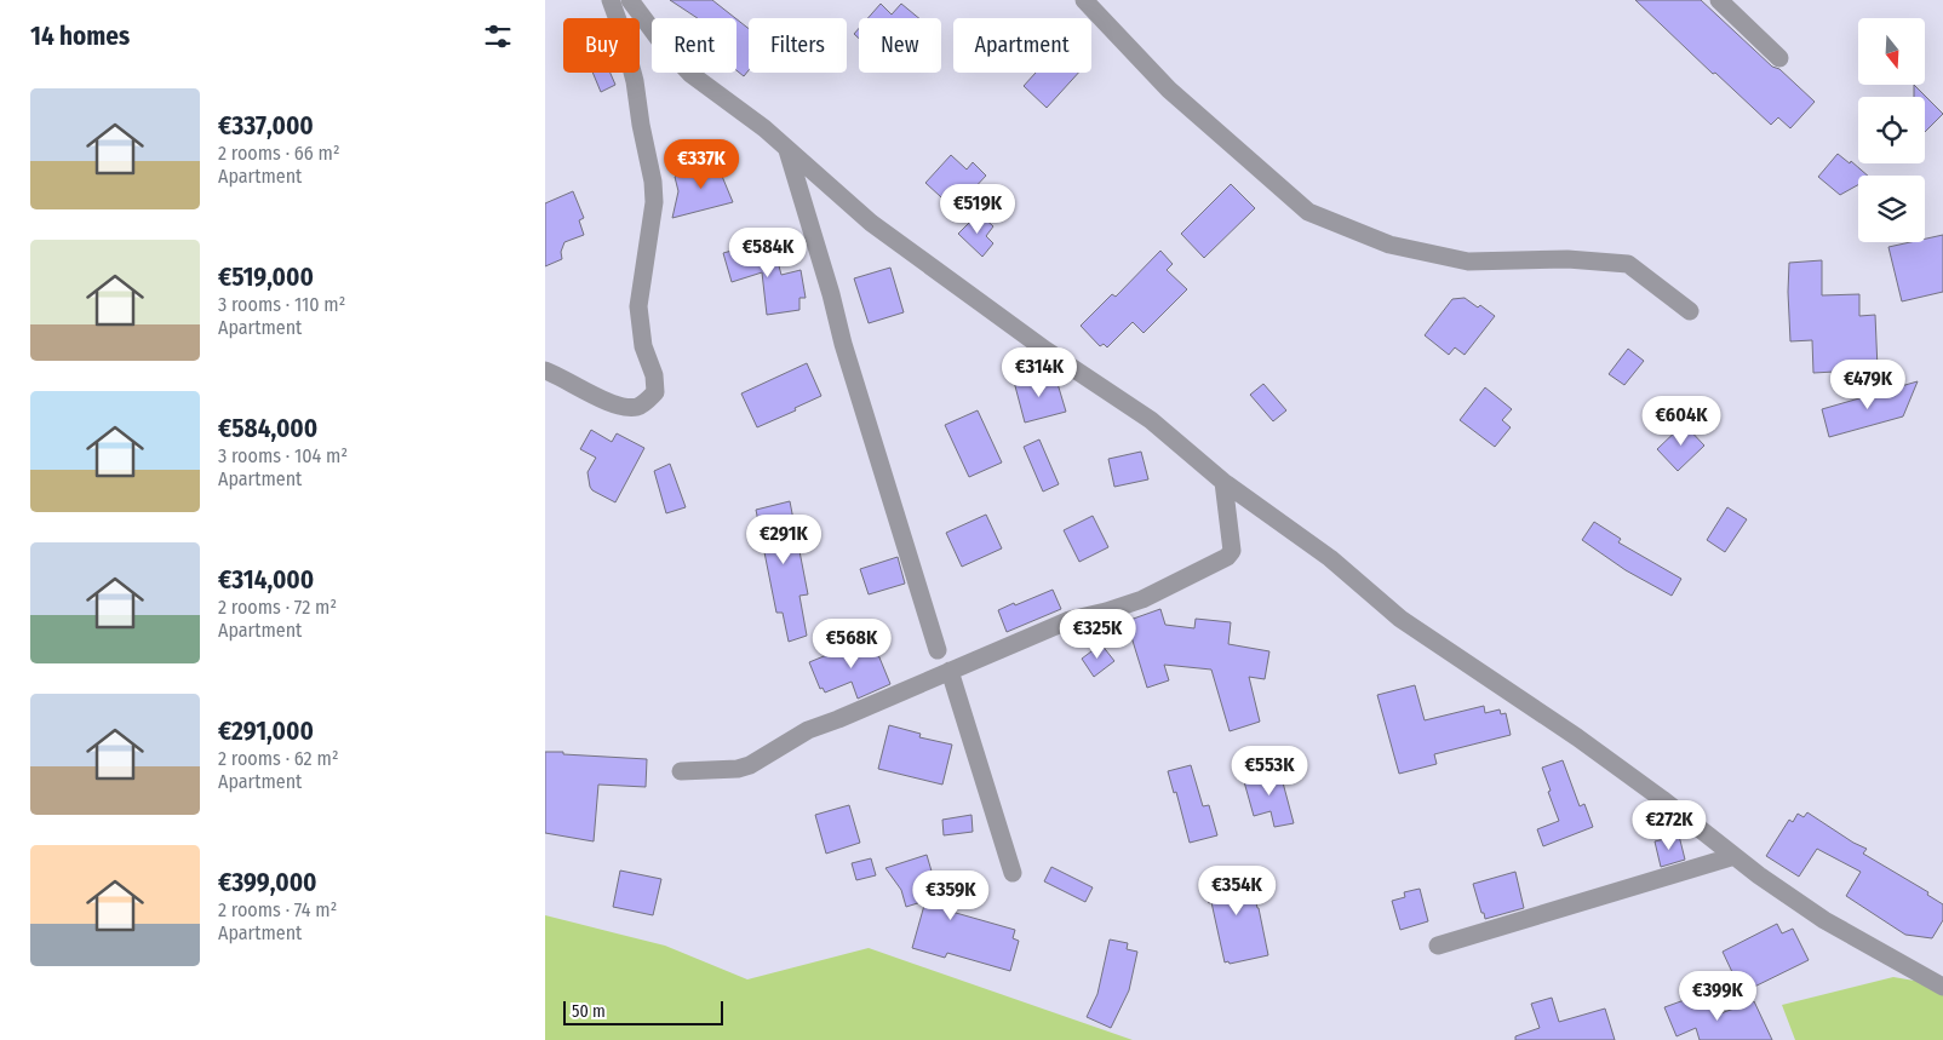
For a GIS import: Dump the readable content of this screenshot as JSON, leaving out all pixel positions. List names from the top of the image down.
{
  "scale_bar": "50 m",
  "north": "bottom",
  "page": {
    "heading": "14 homes",
    "chip": [
      "Buy",
      "Rent",
      "Filters",
      "New",
      "Apartment"
    ],
    "list": [
      {
        "name": "€337,000",
        "note": "2 rooms · 66 m² · Apartment"
      },
      {
        "name": "€519,000",
        "note": "3 rooms · 110 m² · Apartment"
      },
      {
        "name": "€584,000",
        "note": "3 rooms · 104 m² · Apartment"
      },
      {
        "name": "€314,000",
        "note": "2 rooms · 72 m² · Apartment"
      },
      {
        "name": "€291,000",
        "note": "2 rooms · 62 m² · Apartment"
      },
      {
        "name": "€399,000",
        "note": "2 rooms · 74 m² · Apartment"
      }
    ],
    "price": [
      "€337K",
      "€519K",
      "€584K",
      "€314K",
      "€479K",
      "€604K",
      "€291K",
      "€325K",
      "€568K",
      "€553K",
      "€272K",
      "€354K",
      "€359K",
      "€399K"
    ],
    "scale": "50 m"
  }
}
